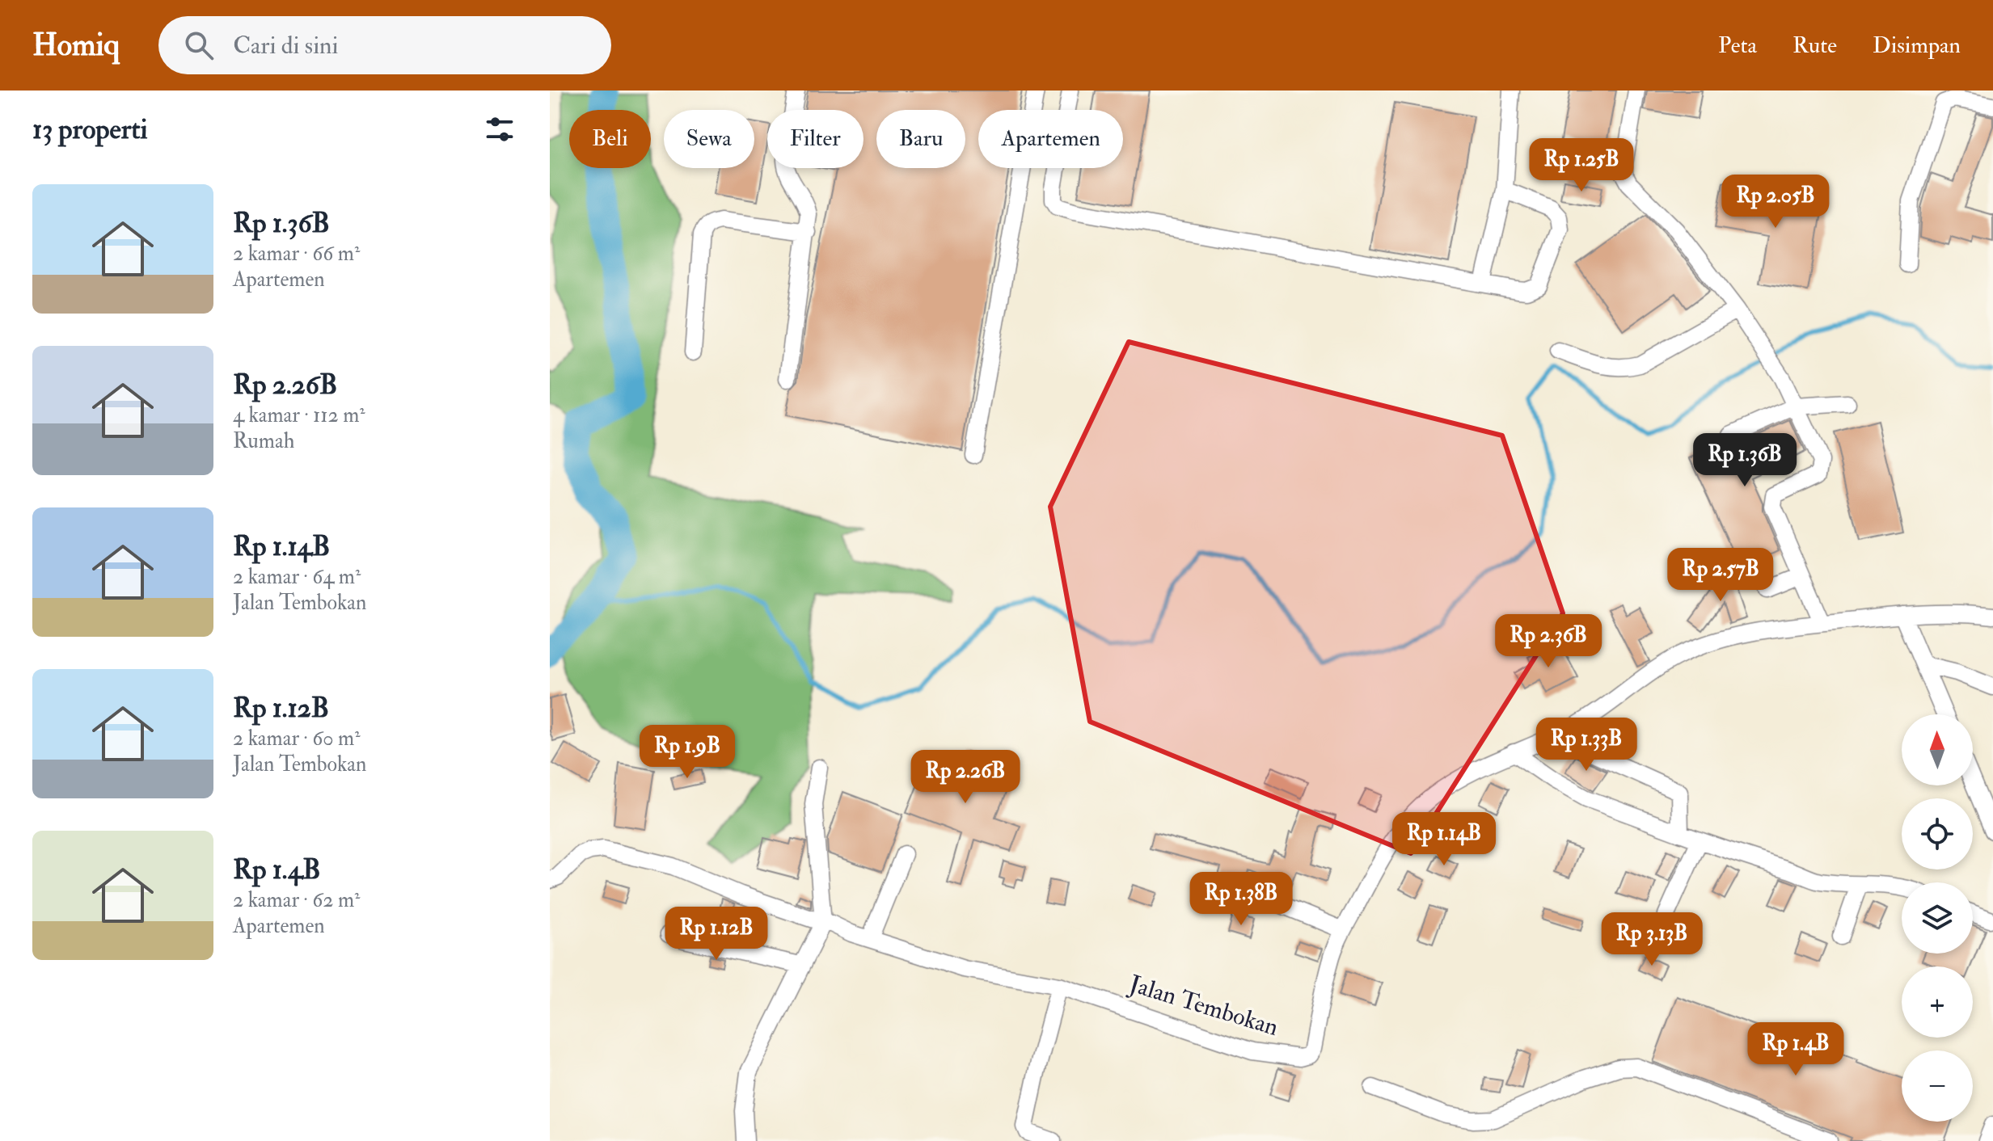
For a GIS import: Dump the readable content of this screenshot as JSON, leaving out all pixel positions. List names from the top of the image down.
{
  "streets": {
    "street": ["Jalan Tembokan"]
  },
  "north": "top",
  "page": {
    "header": "Homiq",
    "search": "Cari di sini",
    "nav": ["Peta", "Rute", "Disimpan"],
    "heading": "13 properti",
    "chip": [
      "Beli",
      "Sewa",
      "Filter",
      "Baru",
      "Apartemen"
    ],
    "price": [
      "Rp 1.25B",
      "Rp 2.05B",
      "Rp 1.36B",
      "Rp 2.57B",
      "Rp 2.36B",
      "Rp 1.33B",
      "Rp 1.9B",
      "Rp 2.26B",
      "Rp 1.14B",
      "Rp 1.38B",
      "Rp 1.12B",
      "Rp 3.13B",
      "Rp 1.4B"
    ],
    "list": [
      {
        "name": "Rp 1.36B",
        "note": "2 kamar · 66 m² · Apartemen"
      },
      {
        "name": "Rp 2.26B",
        "note": "4 kamar · 112 m² · Rumah"
      },
      {
        "name": "Rp 1.14B",
        "note": "2 kamar · 64 m² · Jalan Tembokan"
      },
      {
        "name": "Rp 1.12B",
        "note": "2 kamar · 60 m² · Jalan Tembokan"
      },
      {
        "name": "Rp 1.4B",
        "note": "2 kamar · 62 m² · Apartemen"
      }
    ],
    "map_buttons": ["+", "−"]
  }
}
